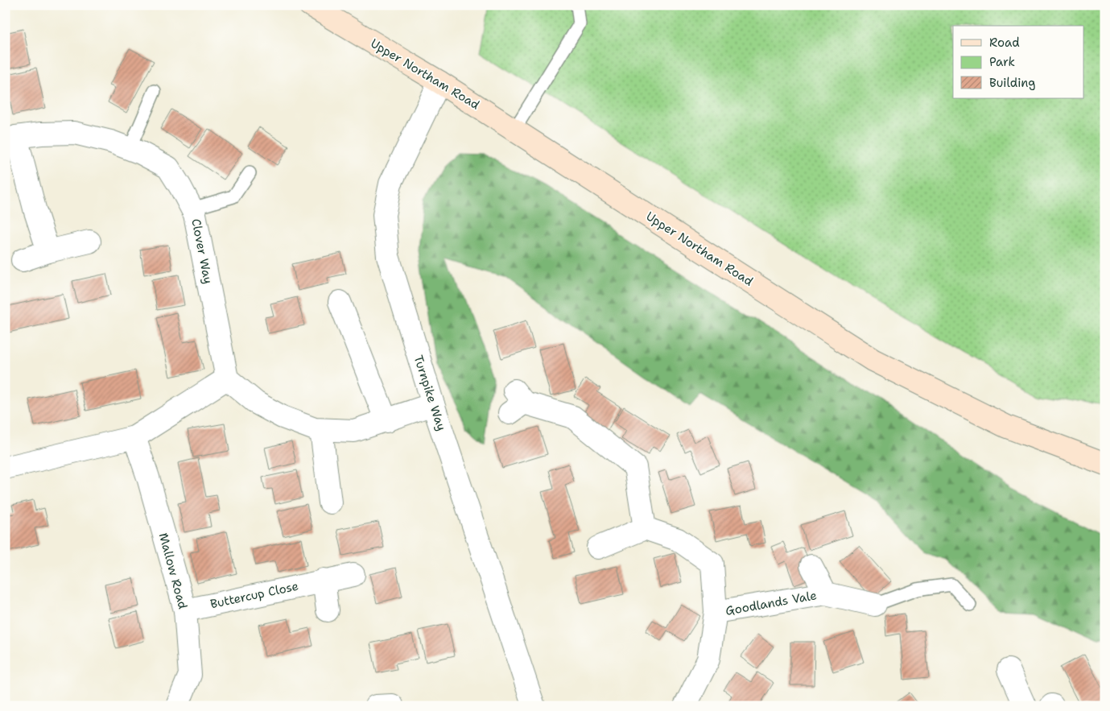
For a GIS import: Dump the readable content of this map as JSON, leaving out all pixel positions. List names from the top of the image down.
{
  "streets": {
    "main road": ["Upper Northam Road"],
    "street": [
      "Clover Way",
      "Turnpike Way",
      "Mallow Road",
      "Buttercup Close",
      "Goodlands Vale"
    ]
  },
  "crossings": [
    ["Upper Northam Road", "Turnpike Way"],
    ["Mallow Road", "Buttercup Close"]
  ],
  "legend": ["Road", "Park", "Building"]
}
